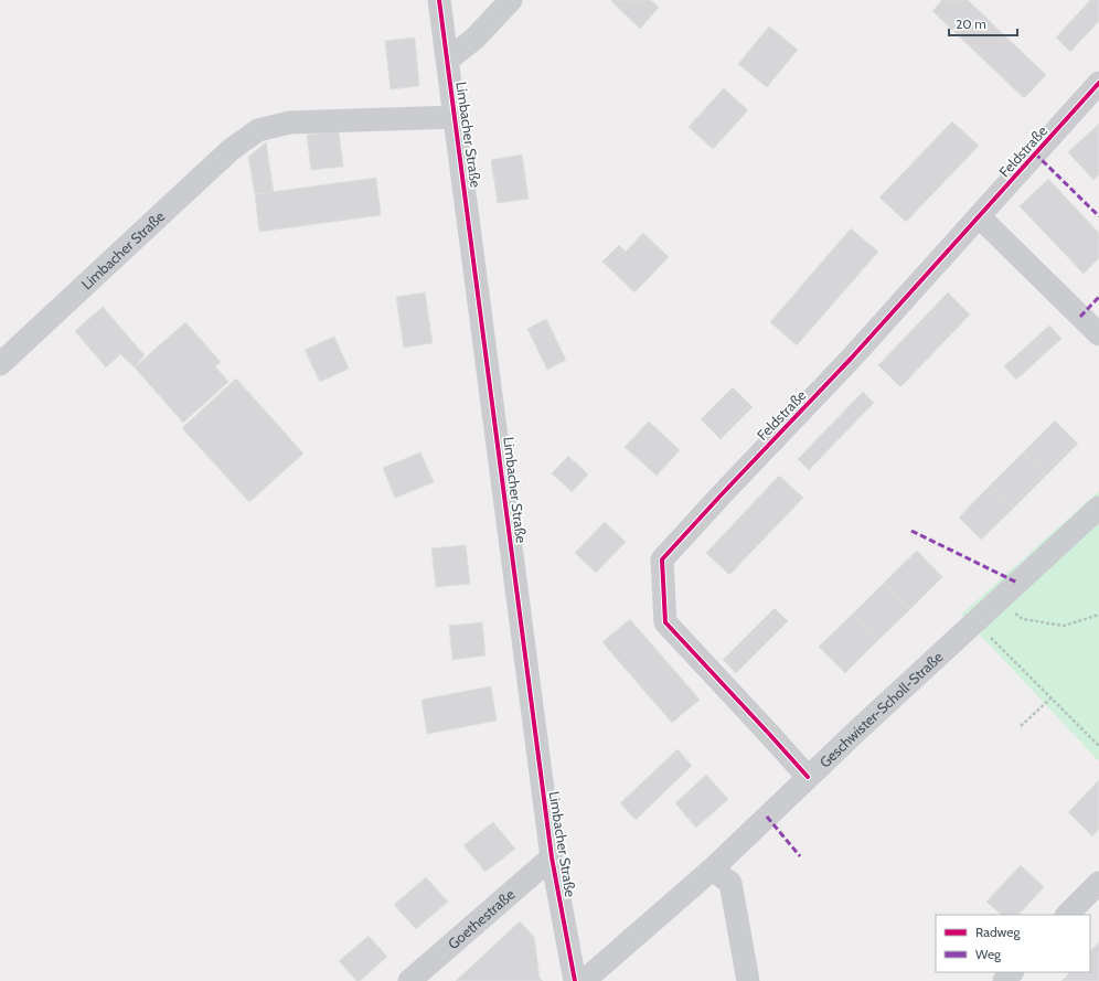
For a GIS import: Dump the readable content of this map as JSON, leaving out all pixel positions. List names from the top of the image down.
{
  "streets": {
    "street": [
      "Limbacher Straße",
      "Feldstraße",
      "Geschwister-Scholl-Straße",
      "Goethestraße"
    ]
  },
  "crossings": [
    ["Limbacher Straße", "Goethestraße"],
    ["Feldstraße", "Geschwister-Scholl-Straße"]
  ],
  "legend": ["Radweg", "Weg"],
  "scale_bar": "20 m"
}
